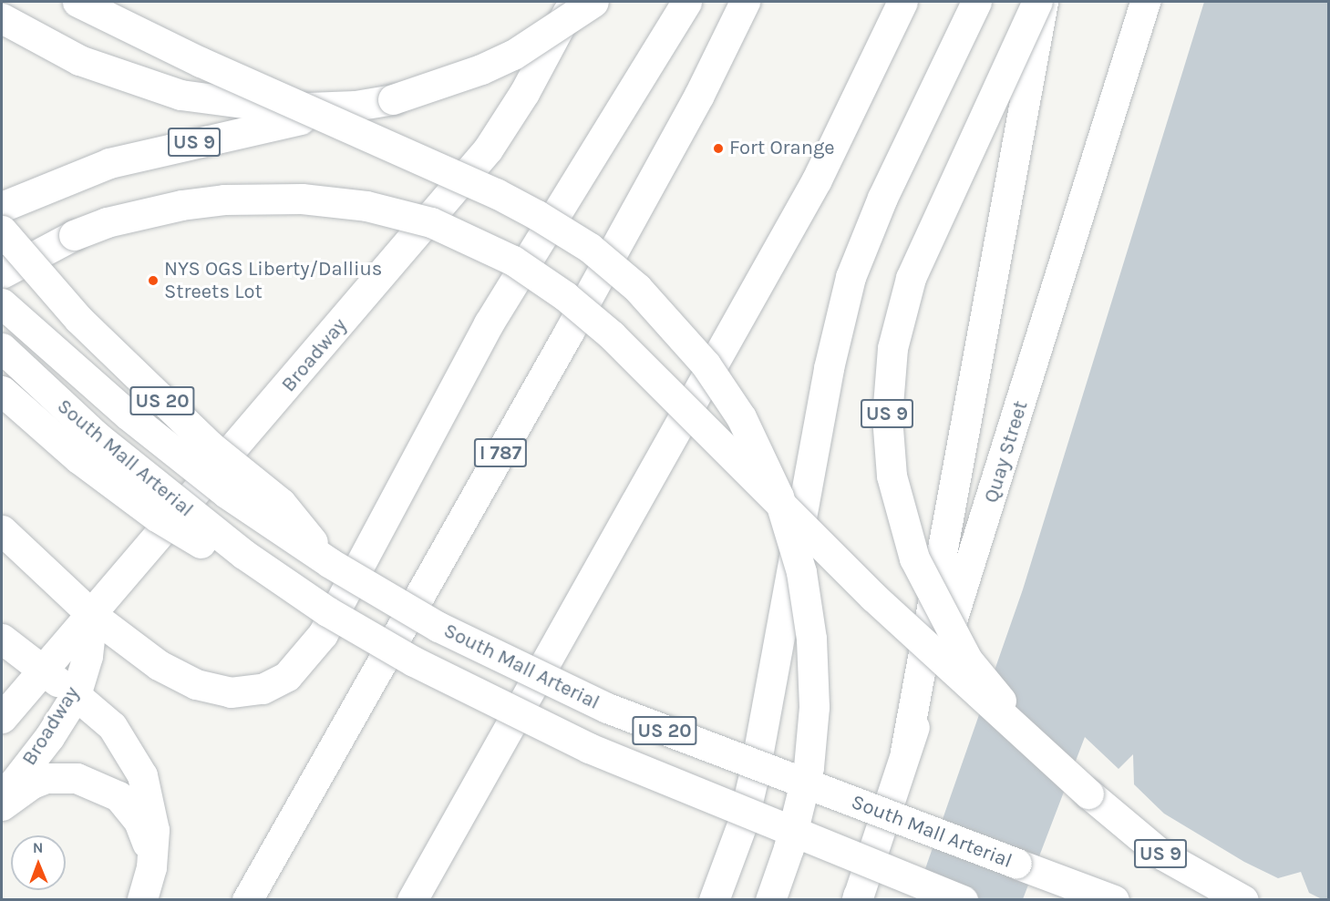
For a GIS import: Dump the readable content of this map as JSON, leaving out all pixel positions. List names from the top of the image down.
{
  "streets": {
    "main road": [
      "US 9",
      "Broadway",
      "US 20",
      "Quay Street",
      "I 787",
      "South Mall Arterial"
    ]
  },
  "crossings": [
    ["US 20", "South Mall Arterial"]
  ],
  "places": ["Fort Orange", "NYS OGS Liberty/Dallius Streets Lot"],
  "north": "top"
}
